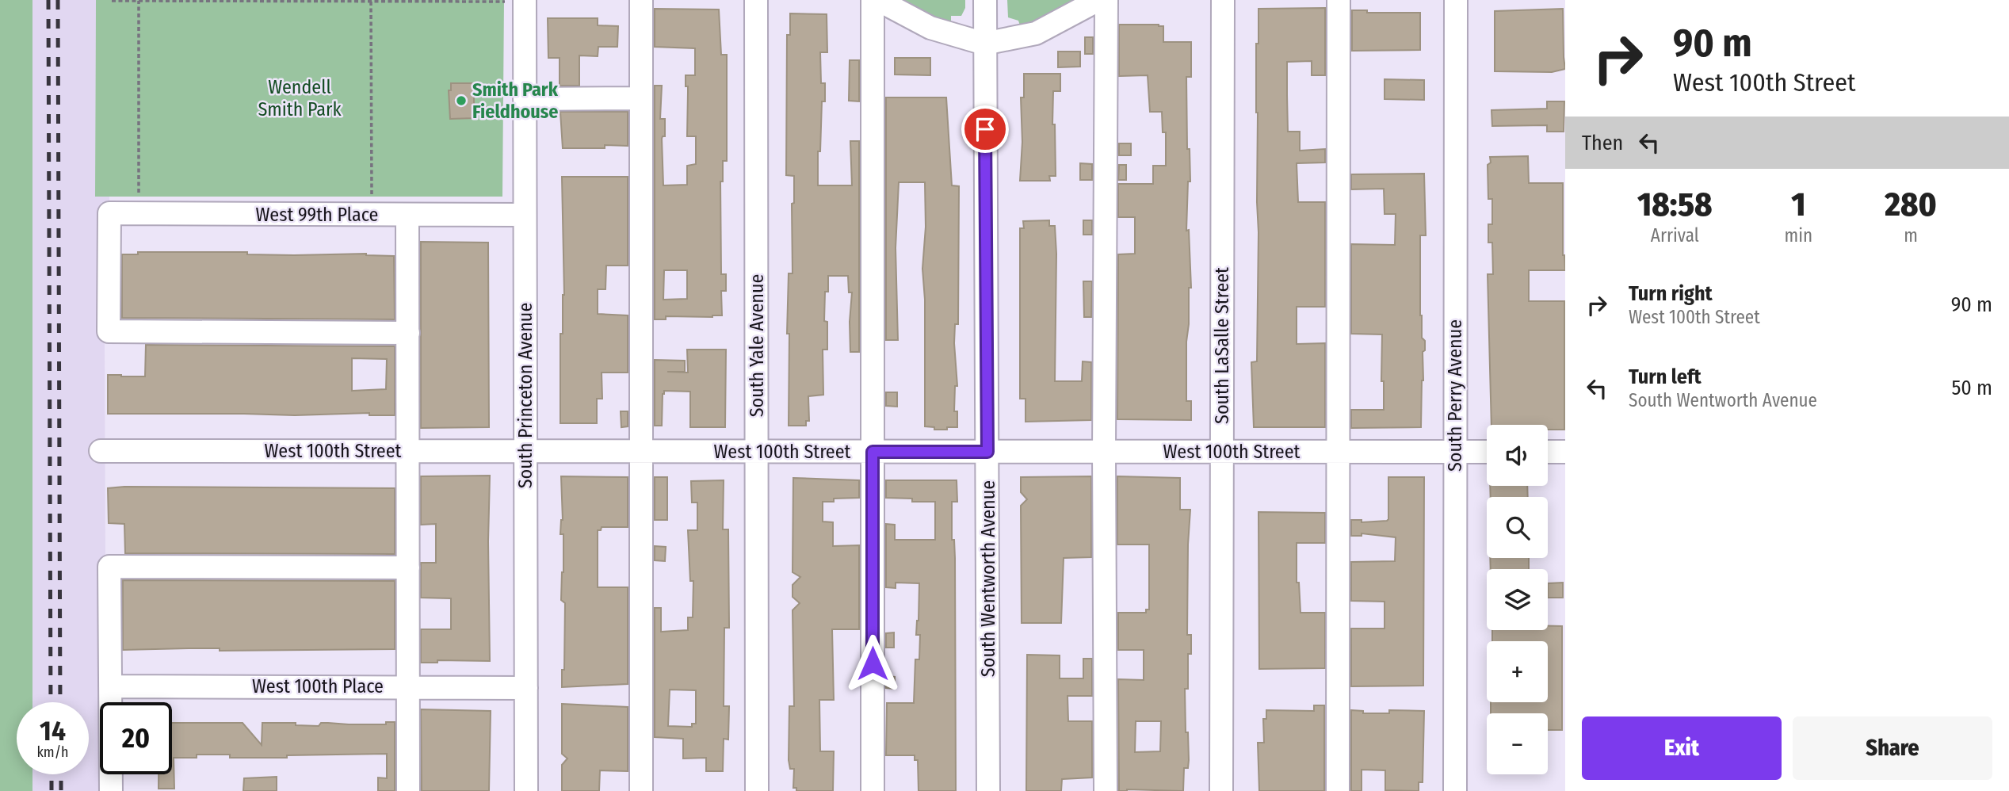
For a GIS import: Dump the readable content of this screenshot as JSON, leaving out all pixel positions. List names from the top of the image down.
{
  "streets": {
    "street": [
      "West 99th Place",
      "South Yale Avenue",
      "South LaSalle Street",
      "South Princeton Avenue",
      "South Perry Avenue",
      "West 100th Street",
      "South Wentworth Avenue",
      "West 100th Place"
    ]
  },
  "crossings": [
    ["West 99th Place", "South Princeton Avenue"],
    ["South Yale Avenue", "West 100th Street"],
    ["South LaSalle Street", "West 100th Street"],
    ["South Princeton Avenue", "West 100th Street"],
    ["South Princeton Avenue", "West 100th Place"],
    ["South Perry Avenue", "West 100th Street"],
    ["West 100th Street", "South Wentworth Avenue"]
  ],
  "parks": ["Wendell Smith Park"],
  "places": ["Smith Park Fieldhouse"],
  "page": {
    "turn": ["90 m", "West 100th Street"],
    "then": "Then",
    "eta": [
      "18:58",
      "Arrival",
      "1",
      "min",
      "280",
      "m"
    ],
    "list": [
      {
        "name": "Turn right",
        "note": "West 100th Street",
        "value": "90 m"
      },
      {
        "name": "Turn left",
        "note": "South Wentworth Avenue",
        "value": "50 m"
      }
    ],
    "map_buttons": ["+", "−"],
    "speed": "14 km/h",
    "limit": "20",
    "buttons": ["Exit", "Share"]
  }
}
